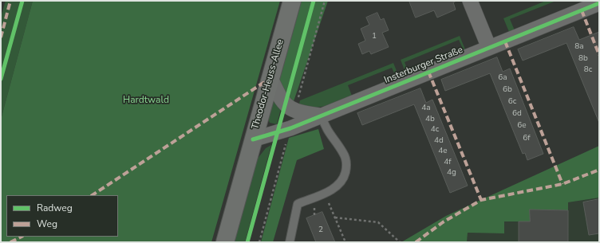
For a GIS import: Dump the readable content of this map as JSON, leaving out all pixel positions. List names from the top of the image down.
{
  "streets": {
    "main road": ["Theodor-Heuss-Allee"],
    "street": ["Insterburger Straße"]
  },
  "crossings": [
    ["Insterburger Straße", "Theodor-Heuss-Allee"]
  ],
  "parks": ["Hardtwald"],
  "house_numbers": [
    "1",
    "8a",
    "8b",
    "8c",
    "6a",
    "6b",
    "6c",
    "4a",
    "6d",
    "4b",
    "6e",
    "4c",
    "6f",
    "4d",
    "4e",
    "4f",
    "4g",
    "2"
  ],
  "legend": ["Radweg", "Weg"]
}
